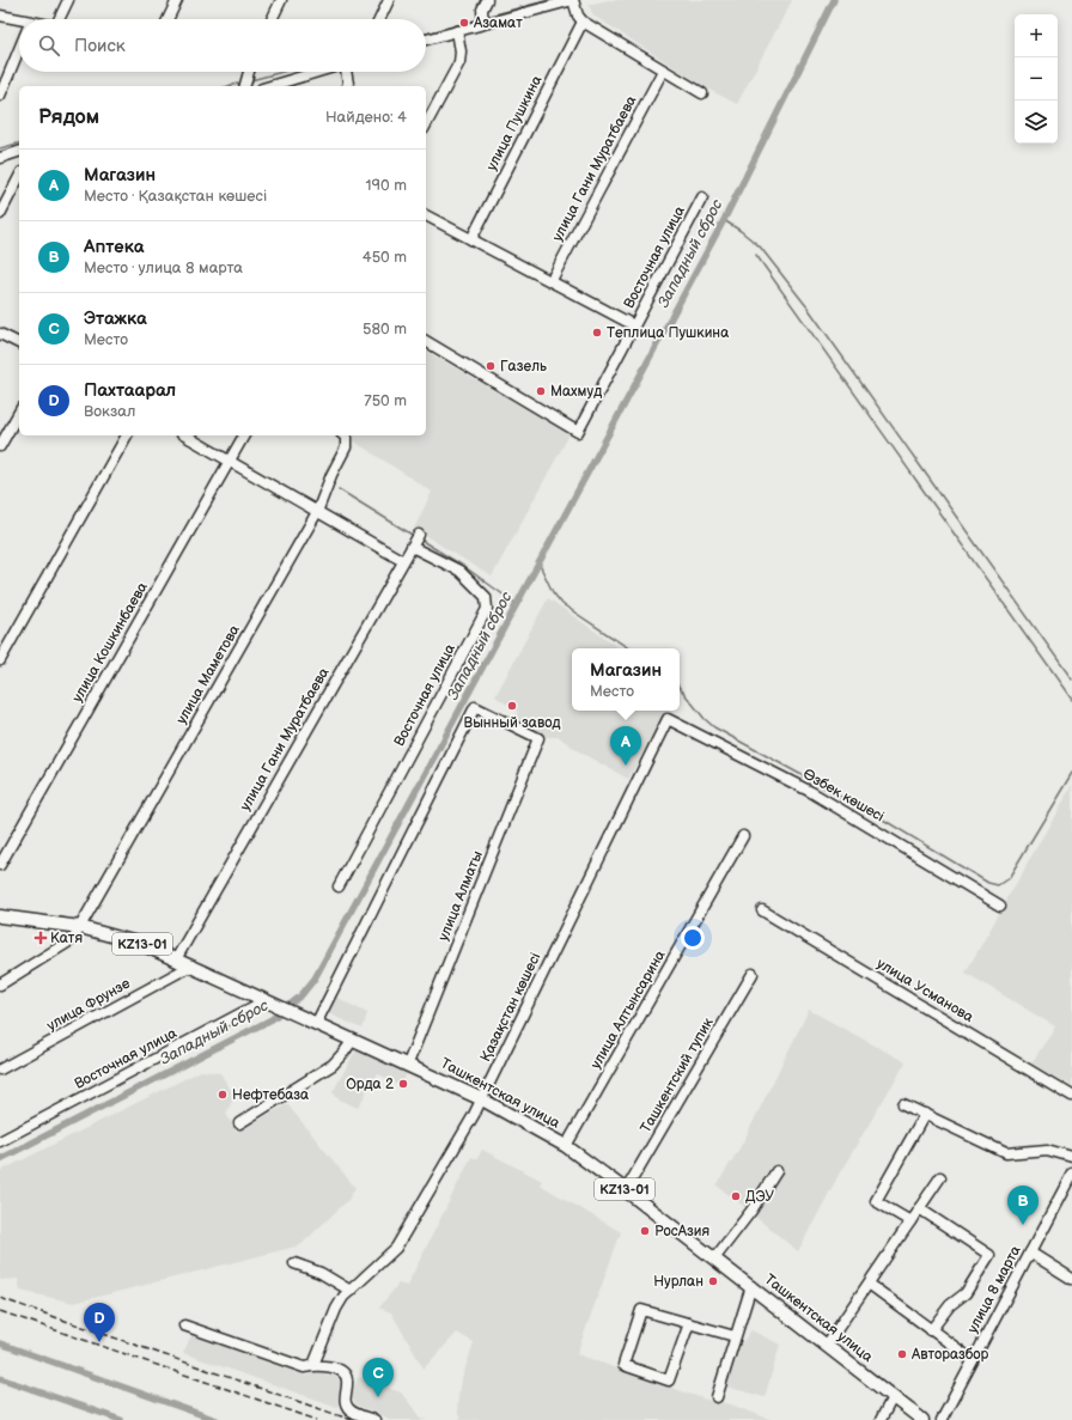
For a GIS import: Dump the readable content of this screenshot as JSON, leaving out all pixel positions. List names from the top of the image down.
{
  "streets": {
    "main road": ["KZ13-01", "Ташкентская улица"],
    "street": [
      "улица Пушкина",
      "улица Гани Муратбаева",
      "Восточная улица",
      "улица Кошкинбаева",
      "улица Маметова",
      "Өзбек көшесі",
      "улица Алматы",
      "улица Усманова",
      "улица Фрунзе",
      "Қазақстан көшесі",
      "улица Алтынсарина",
      "Ташкентский тупик",
      "улица 8 марта"
    ]
  },
  "crossings": [
    ["улица Гани Муратбаева", "Восточная улица"],
    ["улица Гани Муратбаева", "Ташкентская улица"],
    ["Восточная улица", "Ташкентская улица"],
    ["улица Маметова", "Ташкентская улица"],
    ["Өзбек көшесі", "Қазақстан көшесі"],
    ["улица Алматы", "Ташкентская улица"],
    ["улица Фрунзе", "Ташкентская улица"],
    ["Қазақстан көшесі", "Ташкентская улица"],
    ["улица Алтынсарина", "Ташкентская улица"],
    ["Ташкентский тупик", "Ташкентская улица"]
  ],
  "water": ["Западный сброс"],
  "places": {
    "other": [
      "Азамат",
      "Теплица Пушкина",
      "Газель",
      "Махмуд",
      "Вынный завод",
      "Орда 2",
      "Нефтебаза",
      "ДЭУ",
      "РосАзия",
      "Нурлан",
      "Авторазбор"
    ],
    "health": ["Катя"]
  },
  "page": {
    "map_buttons": ["+", "−"],
    "search": "Поиск",
    "heading": ["Рядом", "Найдено: 4"],
    "list": [
      {
        "mark": "A",
        "name": "Магазин",
        "note": "Место · Қазақстан көшесі",
        "value": "190 m"
      },
      {
        "mark": "B",
        "name": "Аптека",
        "note": "Место · улица 8 марта",
        "value": "450 m"
      },
      {
        "mark": "C",
        "name": "Этажка",
        "note": "Место",
        "value": "580 m"
      },
      {
        "mark": "D",
        "name": "Пахтаарал",
        "note": "Вокзал",
        "value": "750 m"
      }
    ],
    "popup": ["Магазин", "Место"],
    "pins": [
      "A",
      "B",
      "D",
      "C"
    ]
  }
}
